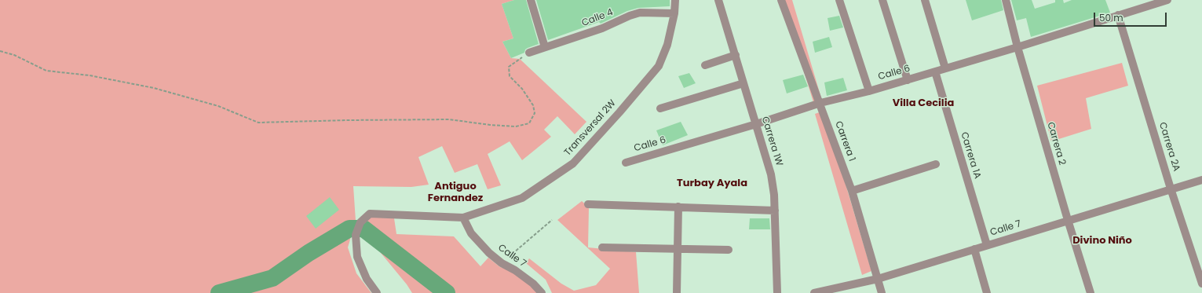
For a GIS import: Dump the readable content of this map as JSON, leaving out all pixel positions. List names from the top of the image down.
{
  "streets": {
    "street": [
      "Calle 4",
      "Calle 6",
      "Transversal 2W",
      "Carrera 1W",
      "Carrera 1",
      "Carrera 2",
      "Carrera 2A",
      "Carrera 1A",
      "Calle 7"
    ]
  },
  "crossings": [
    ["Calle 4", "Transversal 2W"],
    ["Calle 6", "Carrera 1W"],
    ["Calle 6", "Carrera 1"],
    ["Calle 6", "Carrera 2"],
    ["Calle 6", "Carrera 2A"],
    ["Calle 6", "Carrera 1A"],
    ["Transversal 2W", "Calle 7"],
    ["Carrera 1", "Calle 7"],
    ["Carrera 2", "Calle 7"],
    ["Carrera 2A", "Calle 7"],
    ["Carrera 1A", "Calle 7"]
  ],
  "districts": [
    "Villa Cecilia",
    "Turbay Ayala",
    "Antiguo Fernandez",
    "Divino Niño"
  ],
  "scale_bar": "50 m"
}
